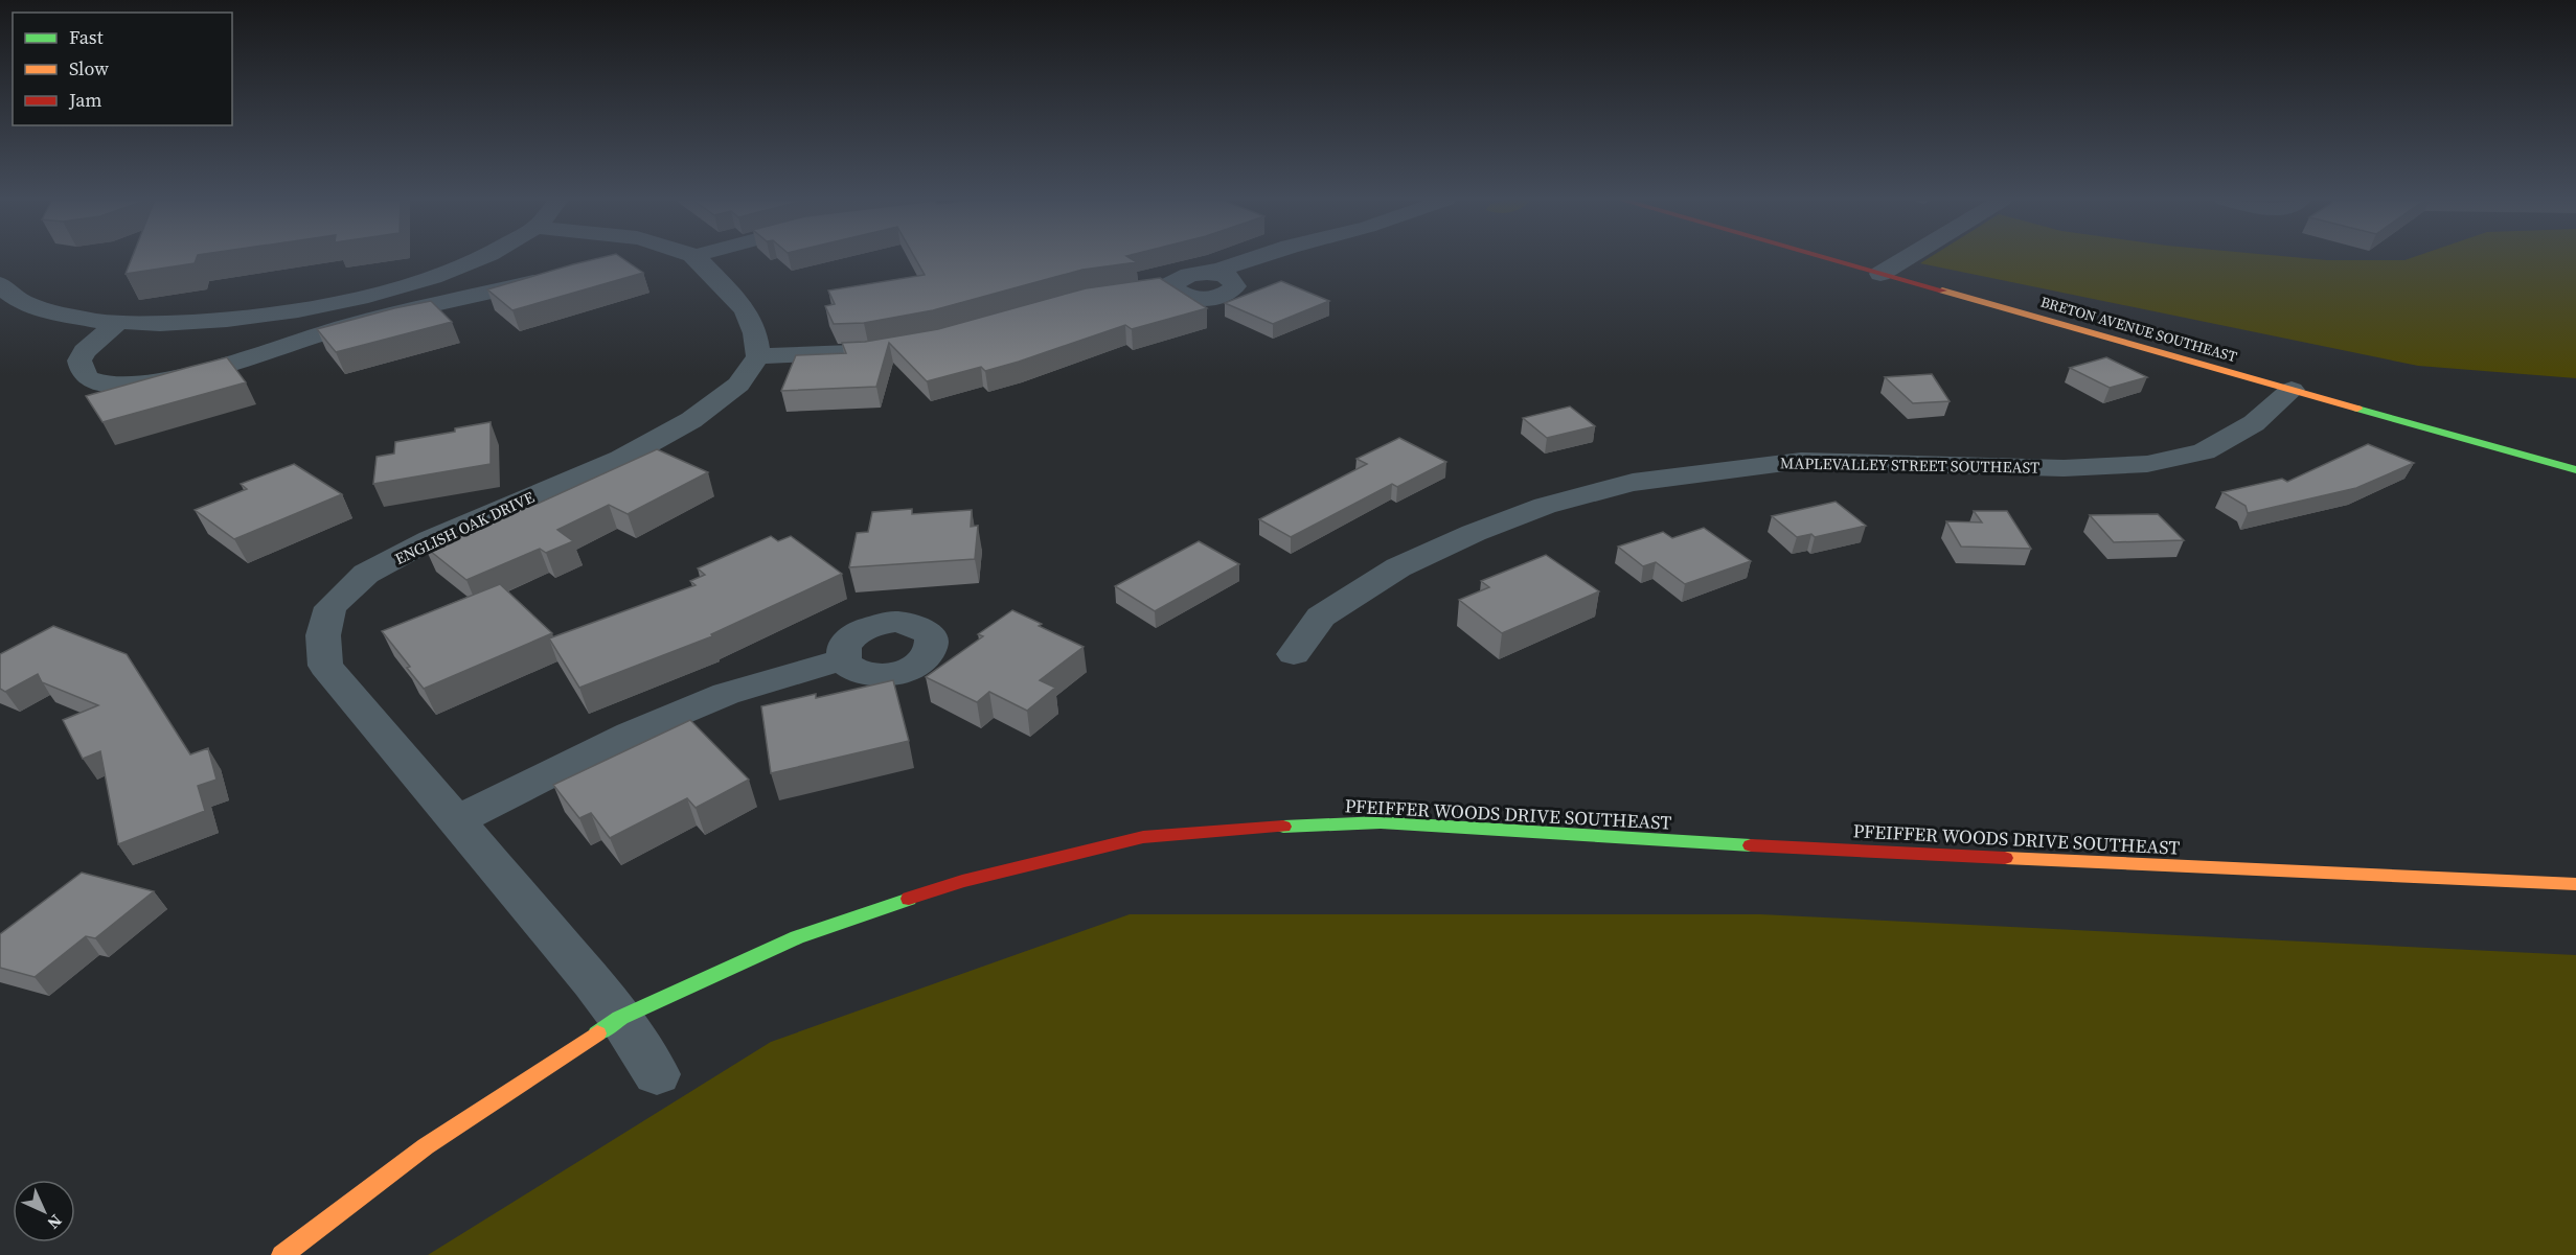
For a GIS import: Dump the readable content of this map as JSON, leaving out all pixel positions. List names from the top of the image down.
{
  "streets": {
    "street": [
      "BRETON AVENUE SOUTHEAST",
      "MAPLEVALLEY STREET SOUTHEAST",
      "ENGLISH OAK DRIVE",
      "PFEIFFER WOODS DRIVE SOUTHEAST"
    ]
  },
  "crossings": [
    ["BRETON AVENUE SOUTHEAST", "MAPLEVALLEY STREET SOUTHEAST"],
    ["ENGLISH OAK DRIVE", "PFEIFFER WOODS DRIVE SOUTHEAST"]
  ],
  "legend": ["Fast", "Slow", "Jam"],
  "north": "bottom right"
}
